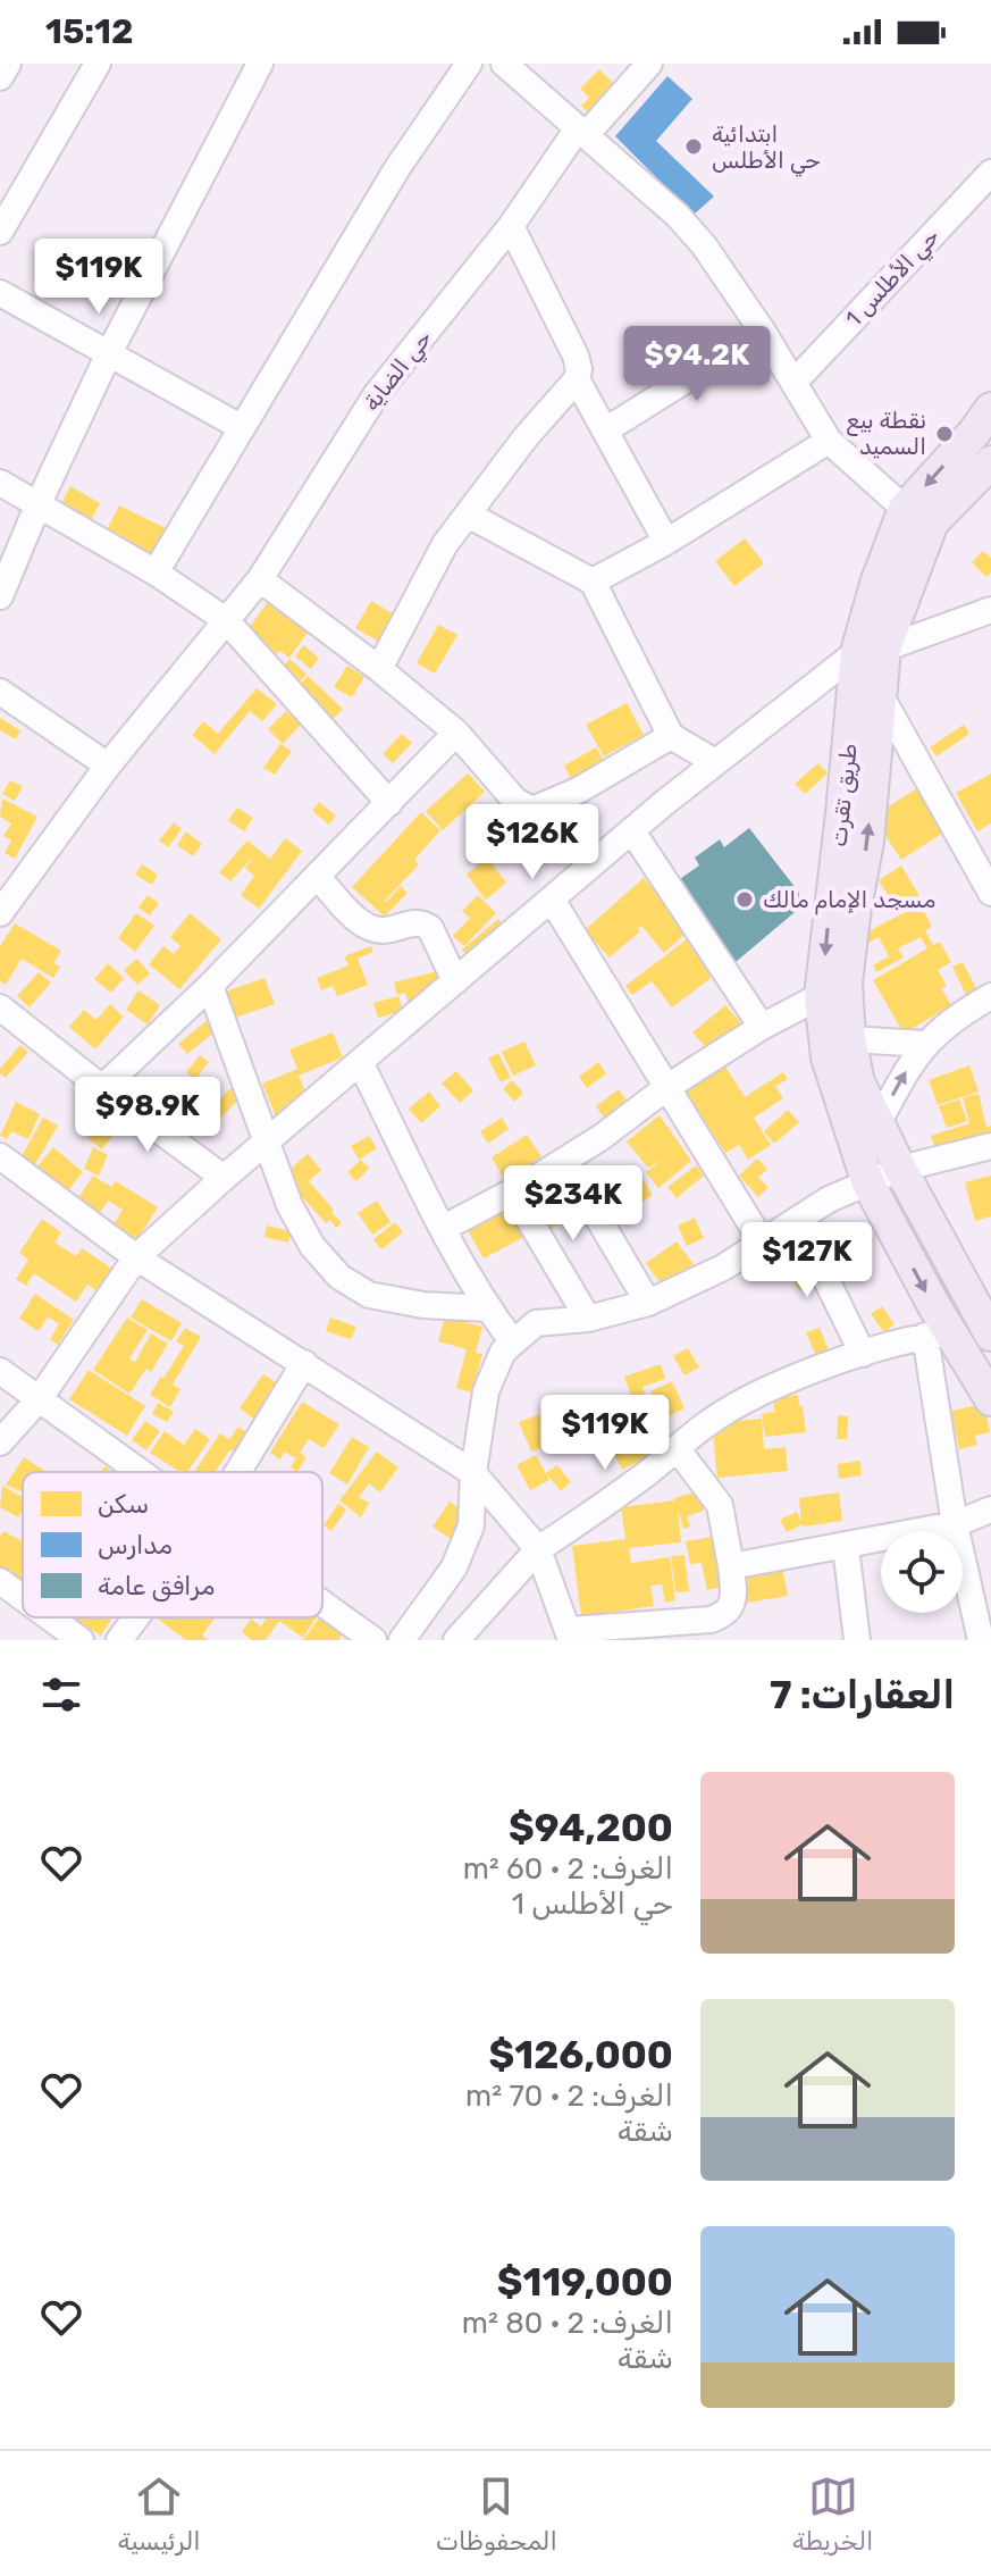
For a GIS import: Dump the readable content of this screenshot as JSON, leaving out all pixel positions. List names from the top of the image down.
{
  "streets": {
    "main road": ["طريق تقرت"],
    "street": ["حي الأطلس 1", "حي الضاية"]
  },
  "places": ["ابتدائية حي الأطلس", "نقطة بيع السميد", "مسجد الإمام مالك"],
  "legend": ["سكن", "مدارس", "مرافق عامة"],
  "page": {
    "status": "15:12",
    "price": [
      "$119K",
      "$94.2K",
      "$126K",
      "$98.9K",
      "$234K",
      "$127K",
      "$119K"
    ],
    "heading": "العقارات: 7",
    "list": [
      {
        "name": "$94,200",
        "note": "الغرف: 2 · 60 m² · حي الأطلس 1"
      },
      {
        "name": "$126,000",
        "note": "الغرف: 2 · 70 m² · شقة"
      },
      {
        "name": "$119,000",
        "note": "الغرف: 2 · 80 m² · شقة"
      }
    ],
    "tabs": ["الخريطة", "المحفوظات", "الرئيسية"]
  }
}
